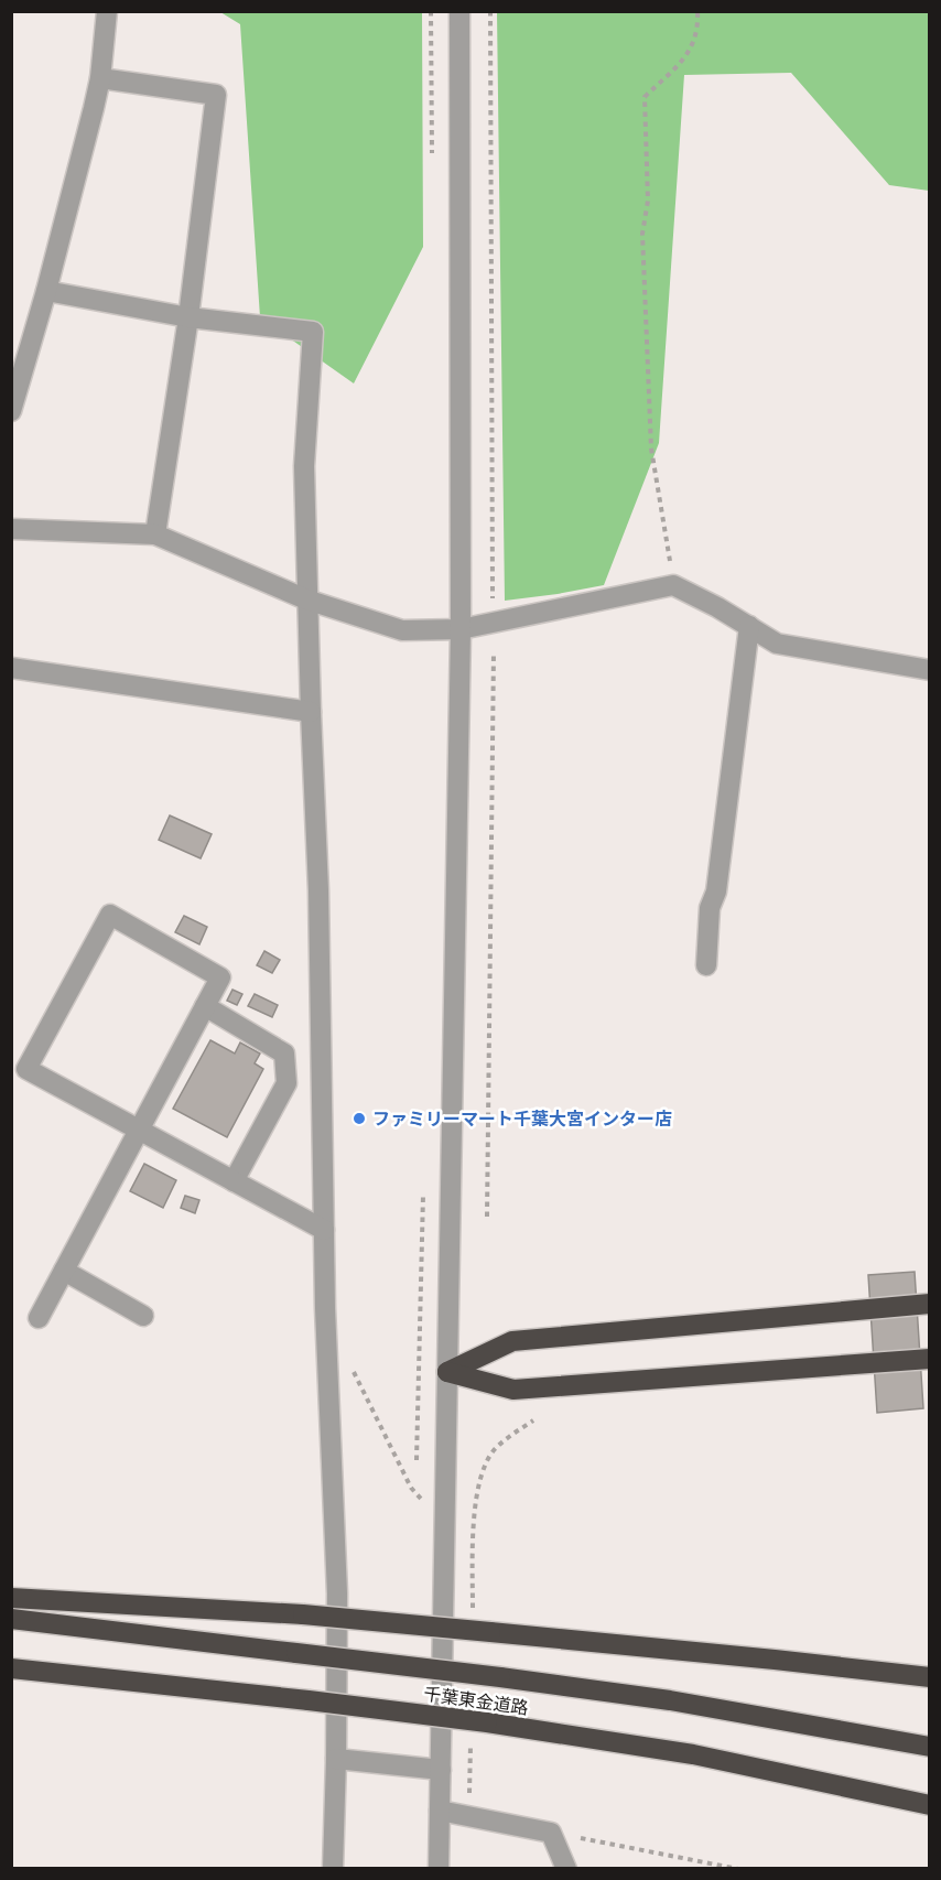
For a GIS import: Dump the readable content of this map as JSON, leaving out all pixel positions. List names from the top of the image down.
{
  "streets": {
    "highway": ["千葉東金道路"]
  },
  "places": ["ファミリーマート千葉大宮インター店"]
}
